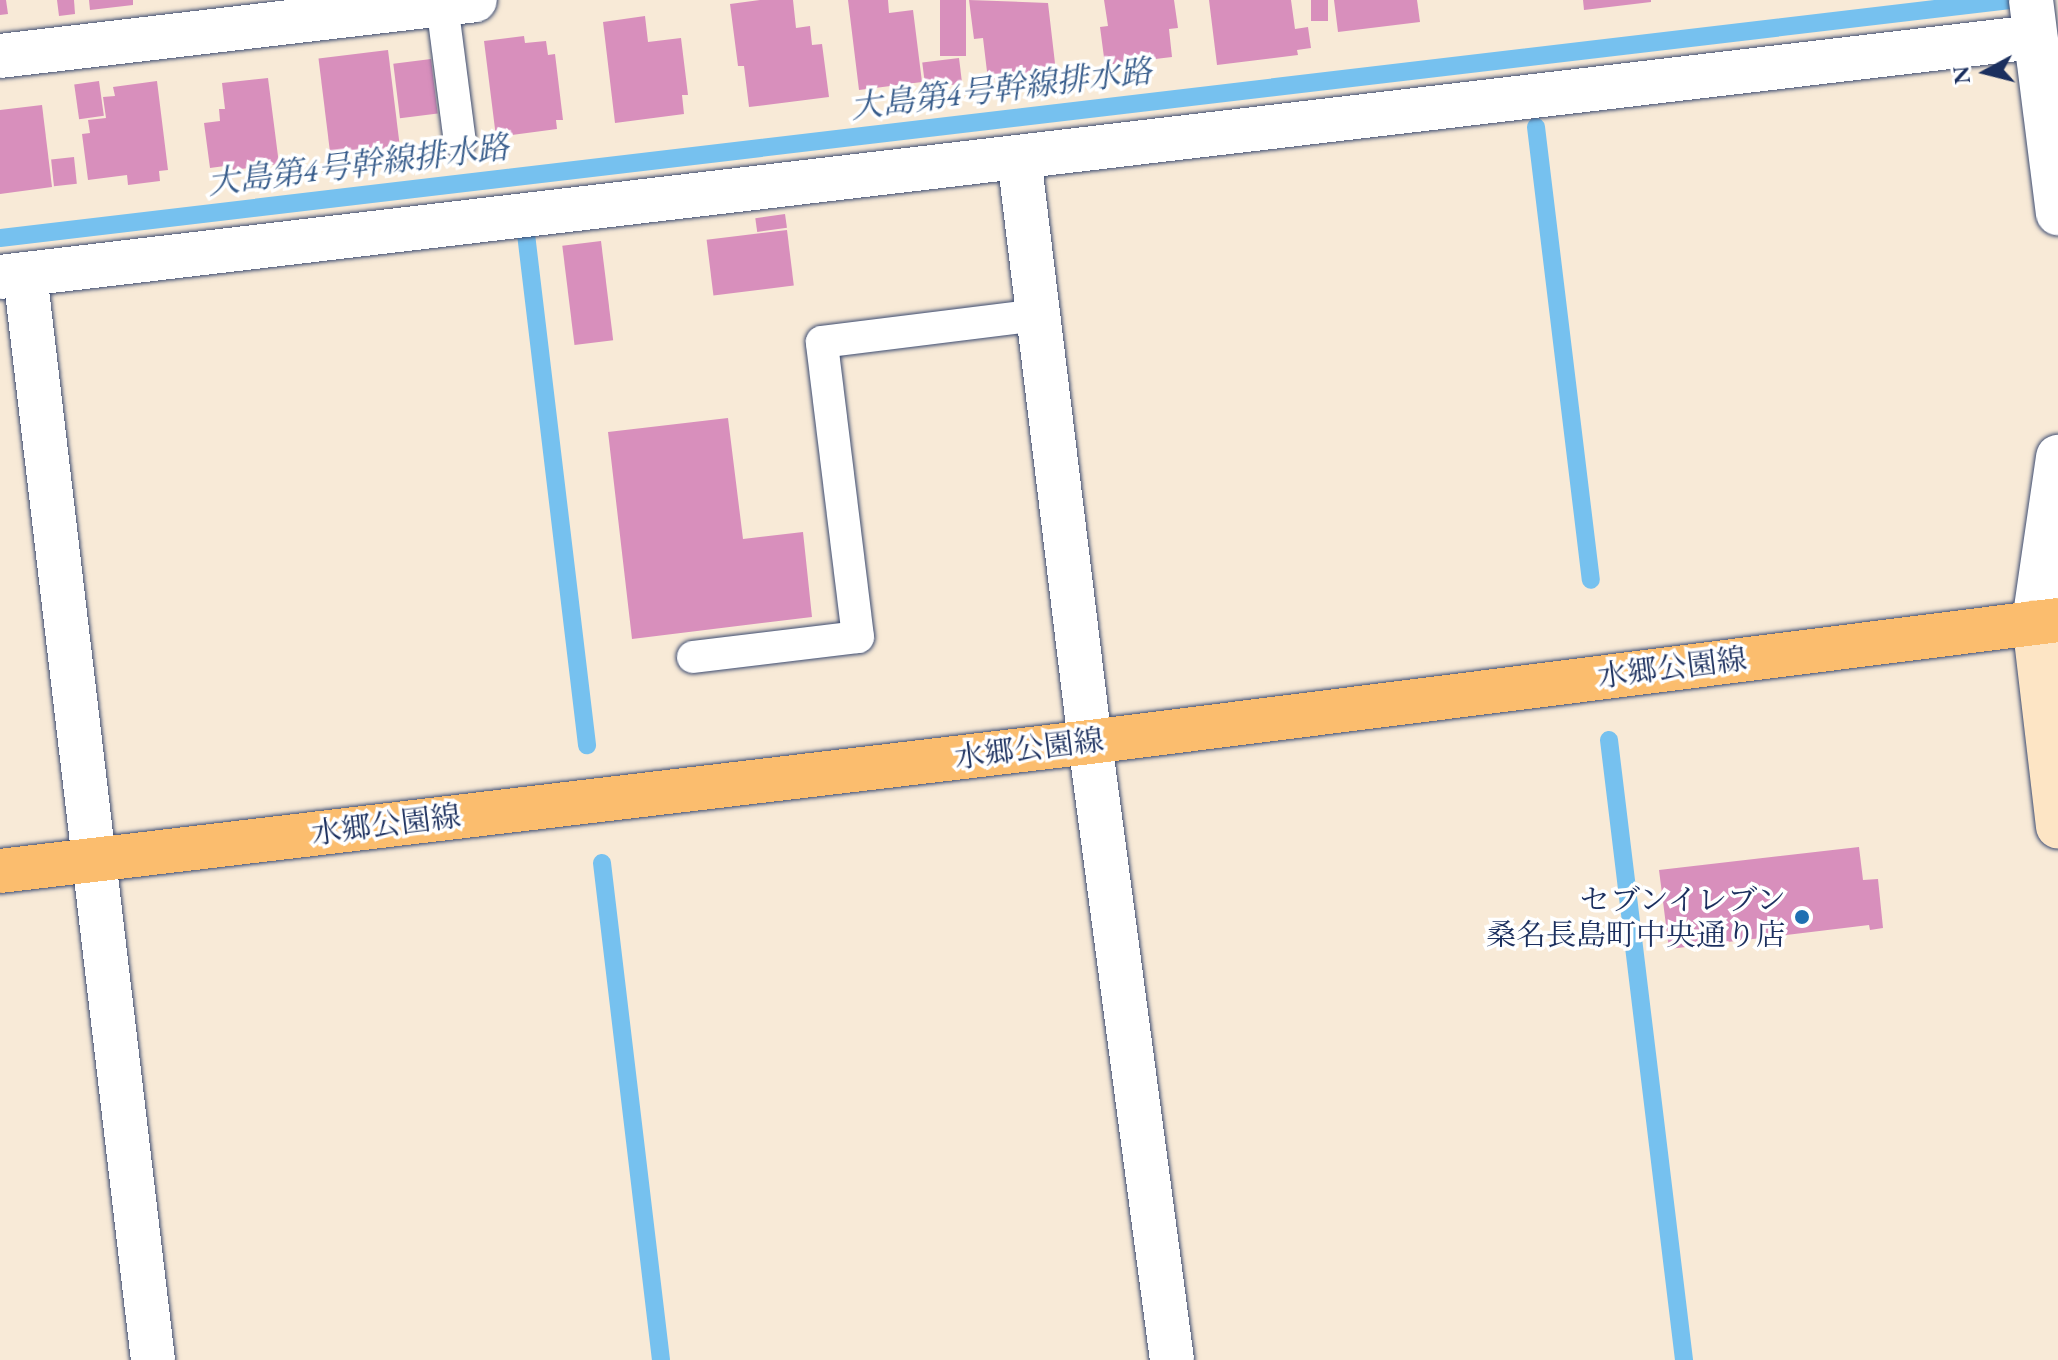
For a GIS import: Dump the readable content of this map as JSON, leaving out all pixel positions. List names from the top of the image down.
{
  "streets": {
    "main road": ["水郷公園線"]
  },
  "water": ["大島第4号幹線排水路"],
  "places": ["セブンイレブン 桑名長島町中央通り店"],
  "north": "left"
}
